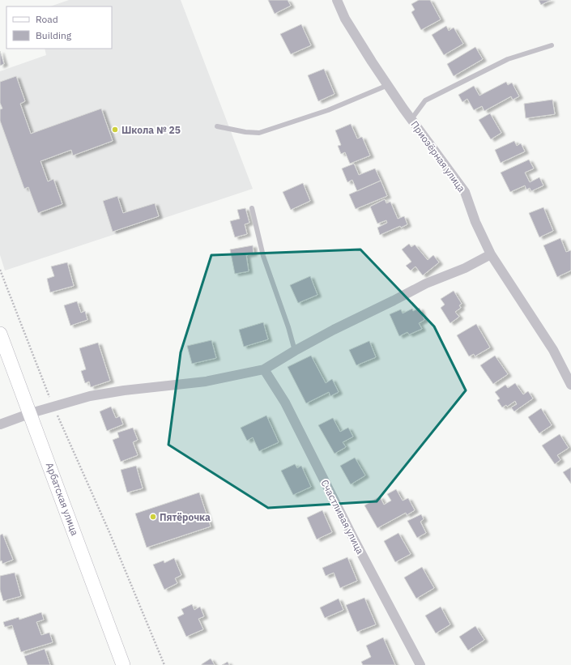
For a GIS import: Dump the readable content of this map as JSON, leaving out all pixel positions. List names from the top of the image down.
{
  "streets": {
    "main road": ["Арбатская улица"],
    "street": ["Приозёрная улица", "Счастливая улица"]
  },
  "places": ["Школа № 25", "Пятёрочка"],
  "legend": ["Road", "Building"]
}
